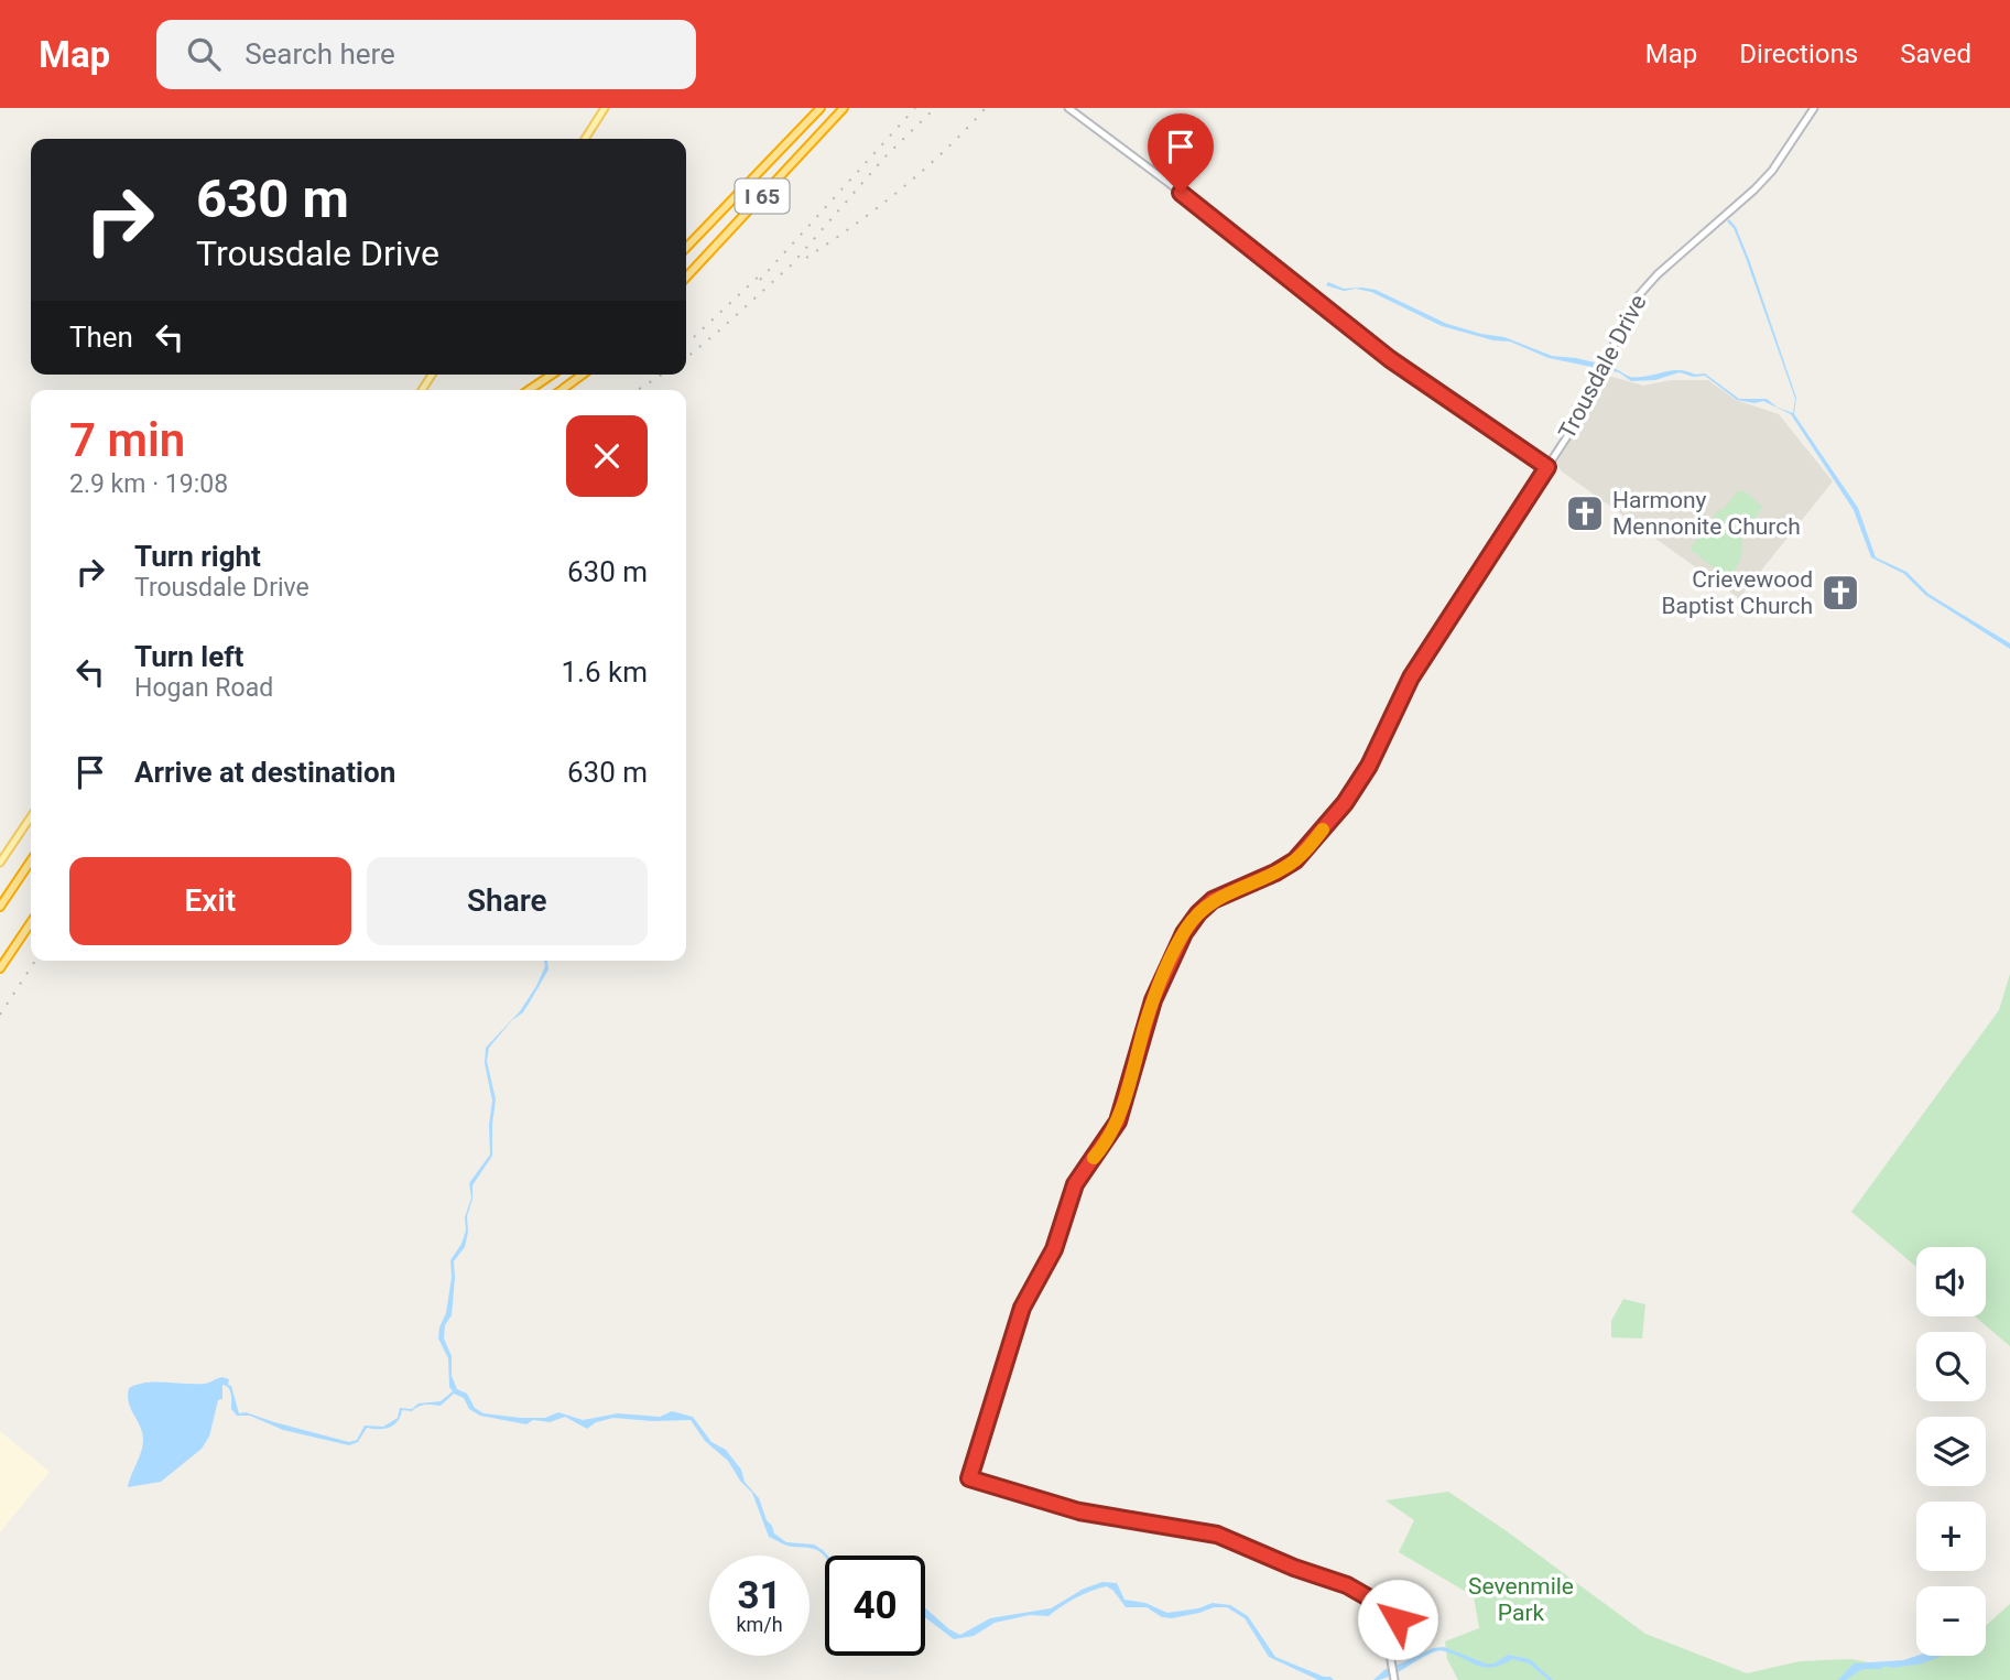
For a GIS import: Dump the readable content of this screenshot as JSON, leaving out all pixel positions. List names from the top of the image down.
{
  "streets": {
    "highway": ["I 65"],
    "street": ["Trousdale Drive"]
  },
  "parks": ["Sevenmile Park"],
  "places": {
    "church": ["Harmony Mennonite Church", "Crievewood Baptist Church"]
  },
  "page": {
    "header": "Map",
    "search": "Search here",
    "nav": ["Map", "Directions", "Saved"],
    "turn": ["630 m", "Trousdale Drive"],
    "then": "Then",
    "heading": ["7 min", "2.9 km · 19:08"],
    "list": [
      {
        "name": "Turn right",
        "note": "Trousdale Drive",
        "value": "630 m"
      },
      {
        "name": "Turn left",
        "note": "Hogan Road",
        "value": "1.6 km"
      },
      {
        "name": "Arrive at destination",
        "value": "630 m"
      }
    ],
    "buttons": ["Exit", "Share"],
    "map_buttons": ["+", "−"],
    "speed": "31 km/h",
    "limit": "40"
  }
}
